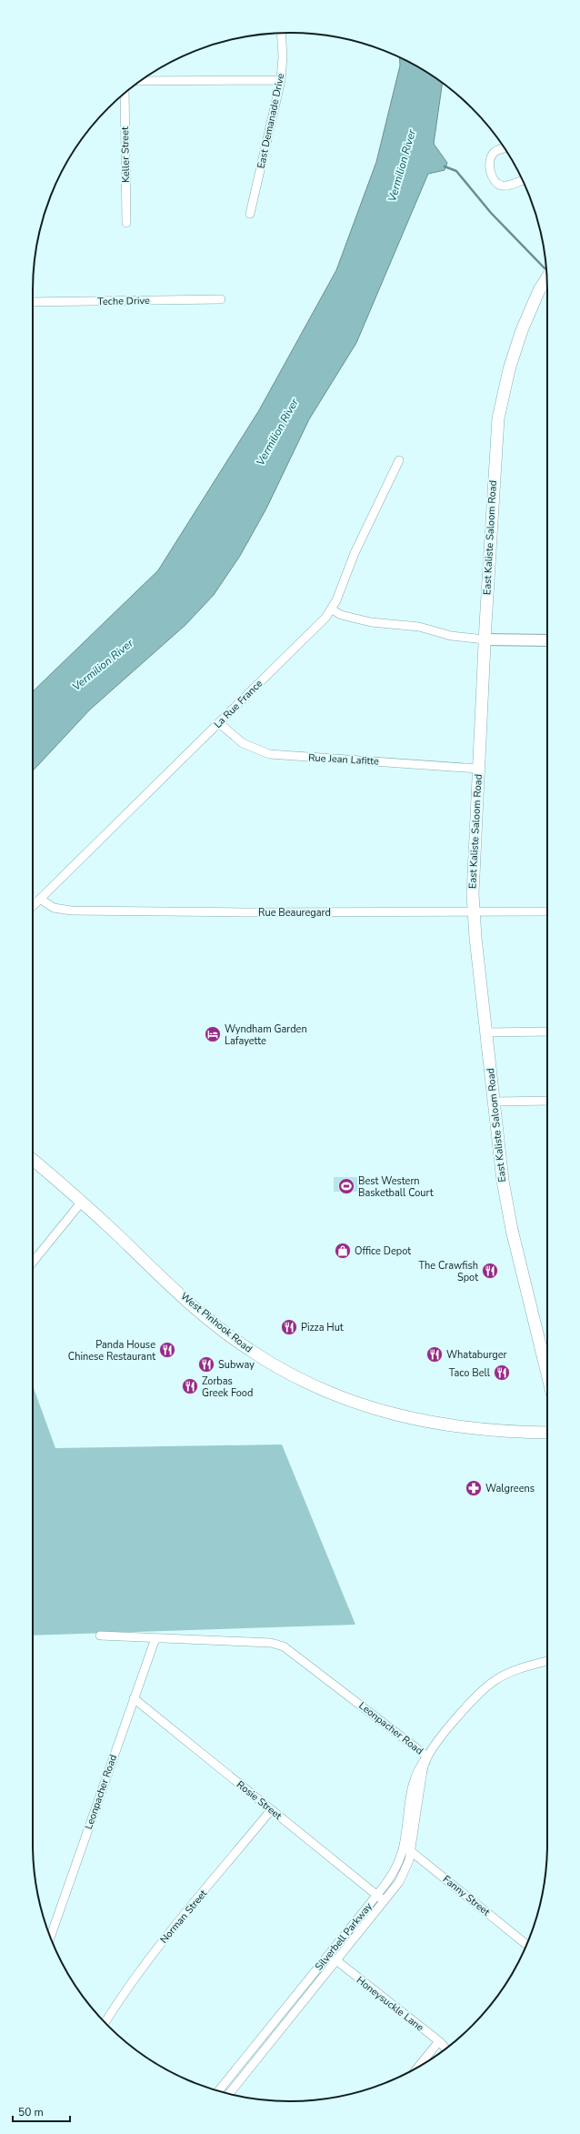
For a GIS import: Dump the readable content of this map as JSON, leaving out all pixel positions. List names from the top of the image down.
{
  "streets": {
    "main road": ["East Kaliste Saloom Road", "West Pinhook Road"],
    "street": [
      "East Demanade Drive",
      "Keller Street",
      "Teche Drive",
      "La Rue France",
      "Rue Jean Lafitte",
      "Rue Beauregard",
      "Leonpacher Road",
      "Rosie Street",
      "Fanny Street",
      "Norman Street",
      "Silverbell Parkway",
      "Honeysuckle Lane"
    ]
  },
  "crossings": [
    ["East Kaliste Saloom Road", "Rue Jean Lafitte"],
    ["East Kaliste Saloom Road", "Rue Beauregard"],
    ["La Rue France", "Rue Jean Lafitte"],
    ["La Rue France", "Rue Beauregard"],
    ["Leonpacher Road", "Rosie Street"],
    ["Leonpacher Road", "Silverbell Parkway"],
    ["Rosie Street", "Norman Street"],
    ["Rosie Street", "Silverbell Parkway"],
    ["Fanny Street", "Silverbell Parkway"],
    ["Silverbell Parkway", "Honeysuckle Lane"]
  ],
  "water": ["Vermilion River"],
  "places": {
    "hotel": ["Wyndham Garden Lafayette"],
    "sports": ["Best Western Basketball Court"],
    "shop": ["Office Depot"],
    "restaurant": [
      "The Crawfish Spot",
      "Pizza Hut",
      "Panda House Chinese Restaurant",
      "Whataburger",
      "Subway",
      "Taco Bell",
      "Zorbas Greek Food"
    ],
    "pharmacy": ["Walgreens"]
  },
  "scale_bar": "50 m"
}
